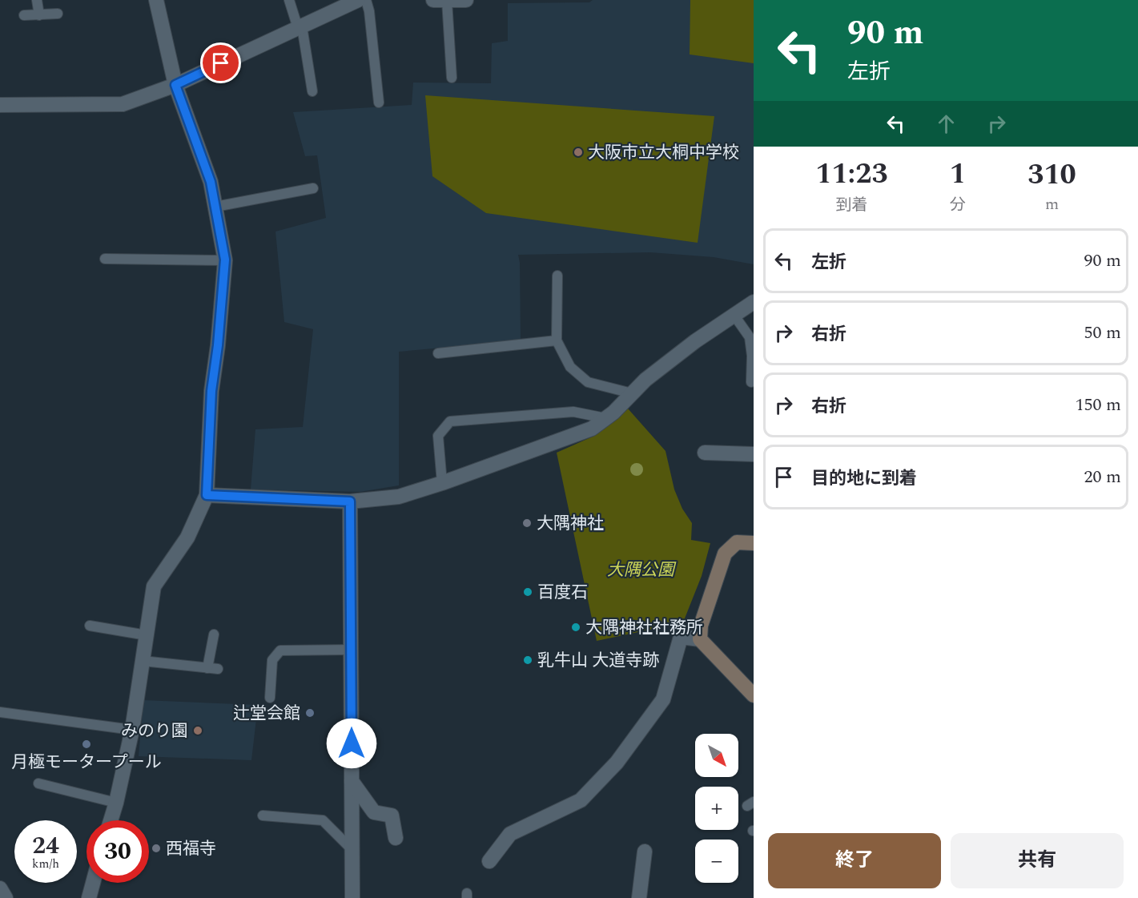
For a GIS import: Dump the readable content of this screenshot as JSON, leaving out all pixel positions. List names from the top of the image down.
{
  "parks": ["大隅公園"],
  "places": [
    "大阪市立大桐中学校",
    "大隅神社",
    "百度石",
    "大隅神社社務所",
    "乳牛山 大道寺跡",
    "辻堂会館",
    "みのり園",
    "月極モータープール",
    "西福寺"
  ],
  "north": "bottom right",
  "page": {
    "turn": ["90 m", "左折"],
    "eta": [
      "11:23",
      "到着",
      "1",
      "分",
      "310",
      "m"
    ],
    "list": [
      {
        "name": "左折",
        "value": "90 m"
      },
      {
        "name": "右折",
        "value": "50 m"
      },
      {
        "name": "右折",
        "value": "150 m"
      },
      {
        "name": "目的地に到着",
        "value": "20 m"
      }
    ],
    "map_buttons": ["+", "−"],
    "speed": "24 km/h",
    "limit": "30",
    "buttons": ["終了", "共有"]
  }
}
